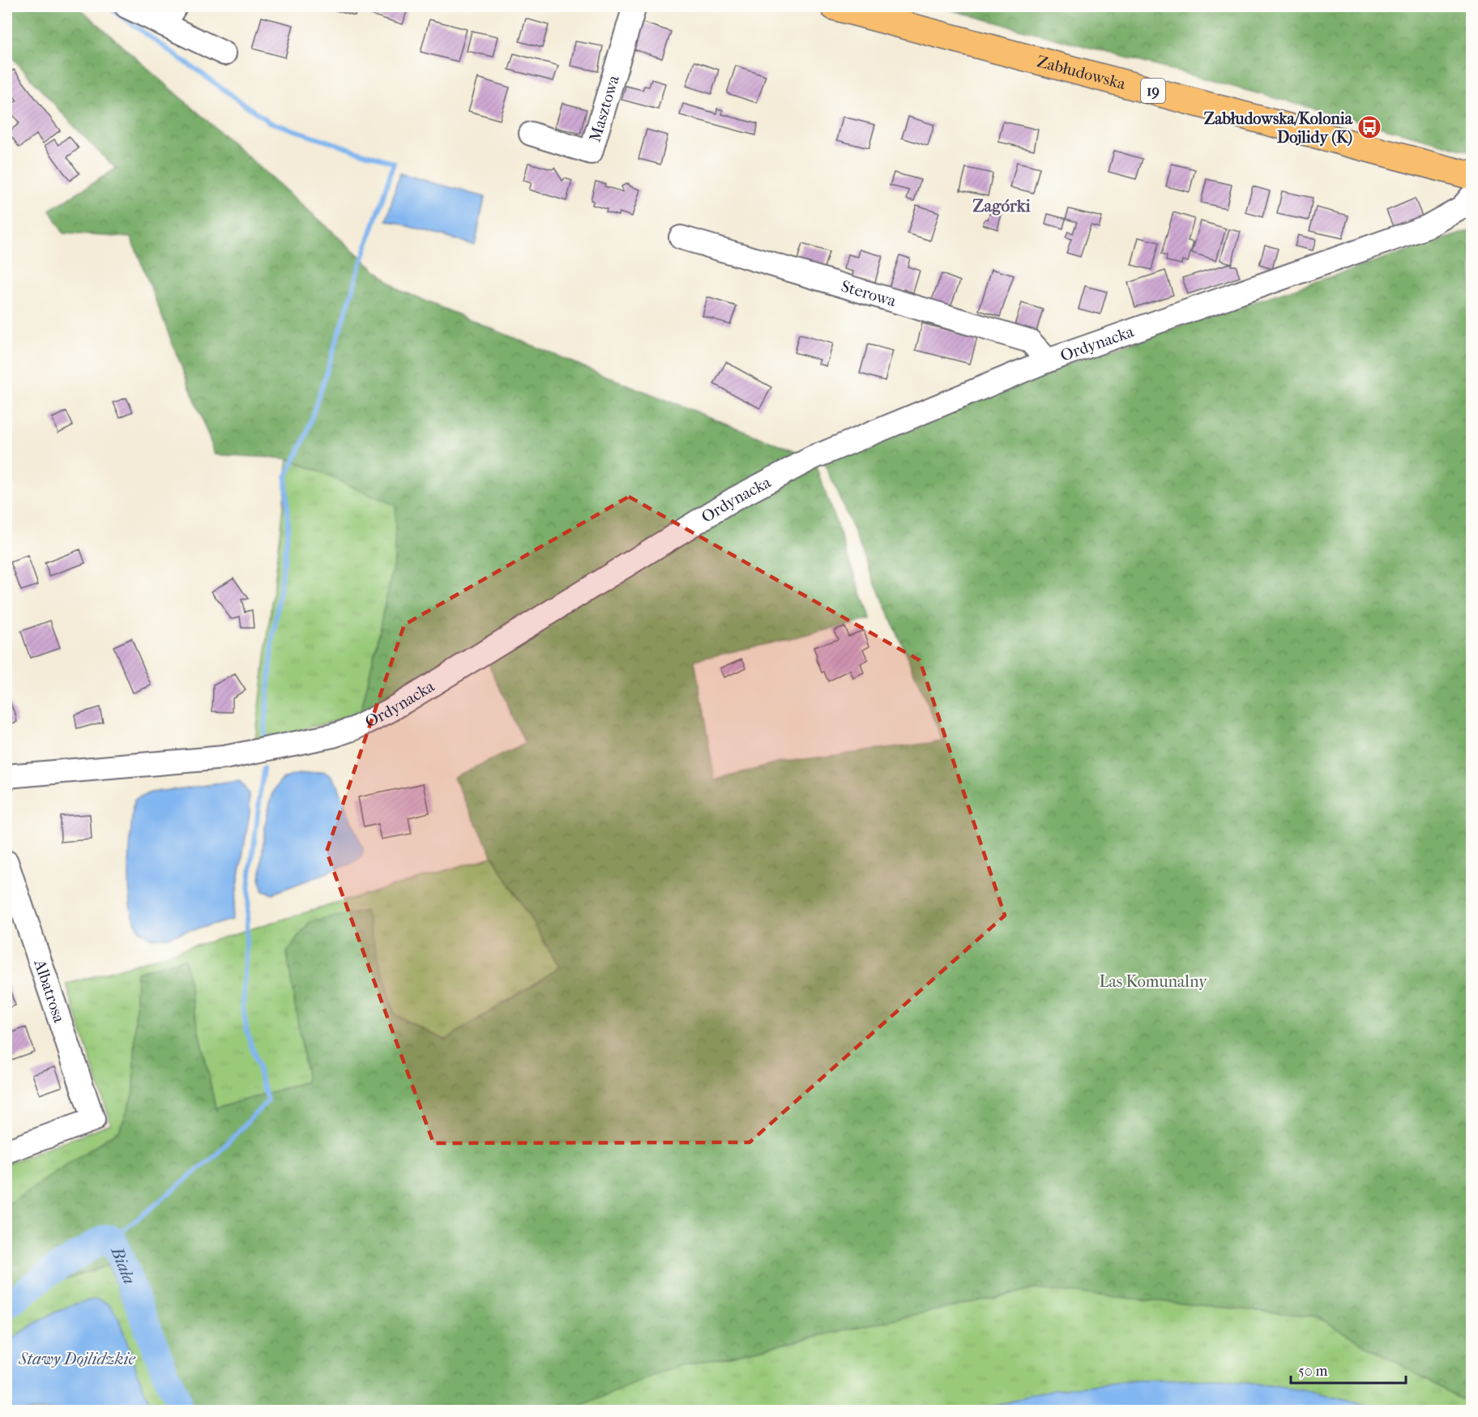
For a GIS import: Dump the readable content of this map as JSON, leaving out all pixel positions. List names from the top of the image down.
{
  "streets": {
    "highway": ["Zabłudowska", "19"],
    "street": [
      "Masztowa",
      "Sterowa",
      "Ordynacka",
      "Albatrosa"
    ]
  },
  "crossings": [
    ["Sterowa", "Ordynacka"]
  ],
  "districts": ["Zagórki"],
  "water": ["Biała", "Stawy Dojlidzkie"],
  "parks": ["Las Komunalny"],
  "places": {
    "bus stop": ["Zabłudowska/Kolonia Dojlidy (K)"]
  },
  "scale_bar": "50 m"
}
